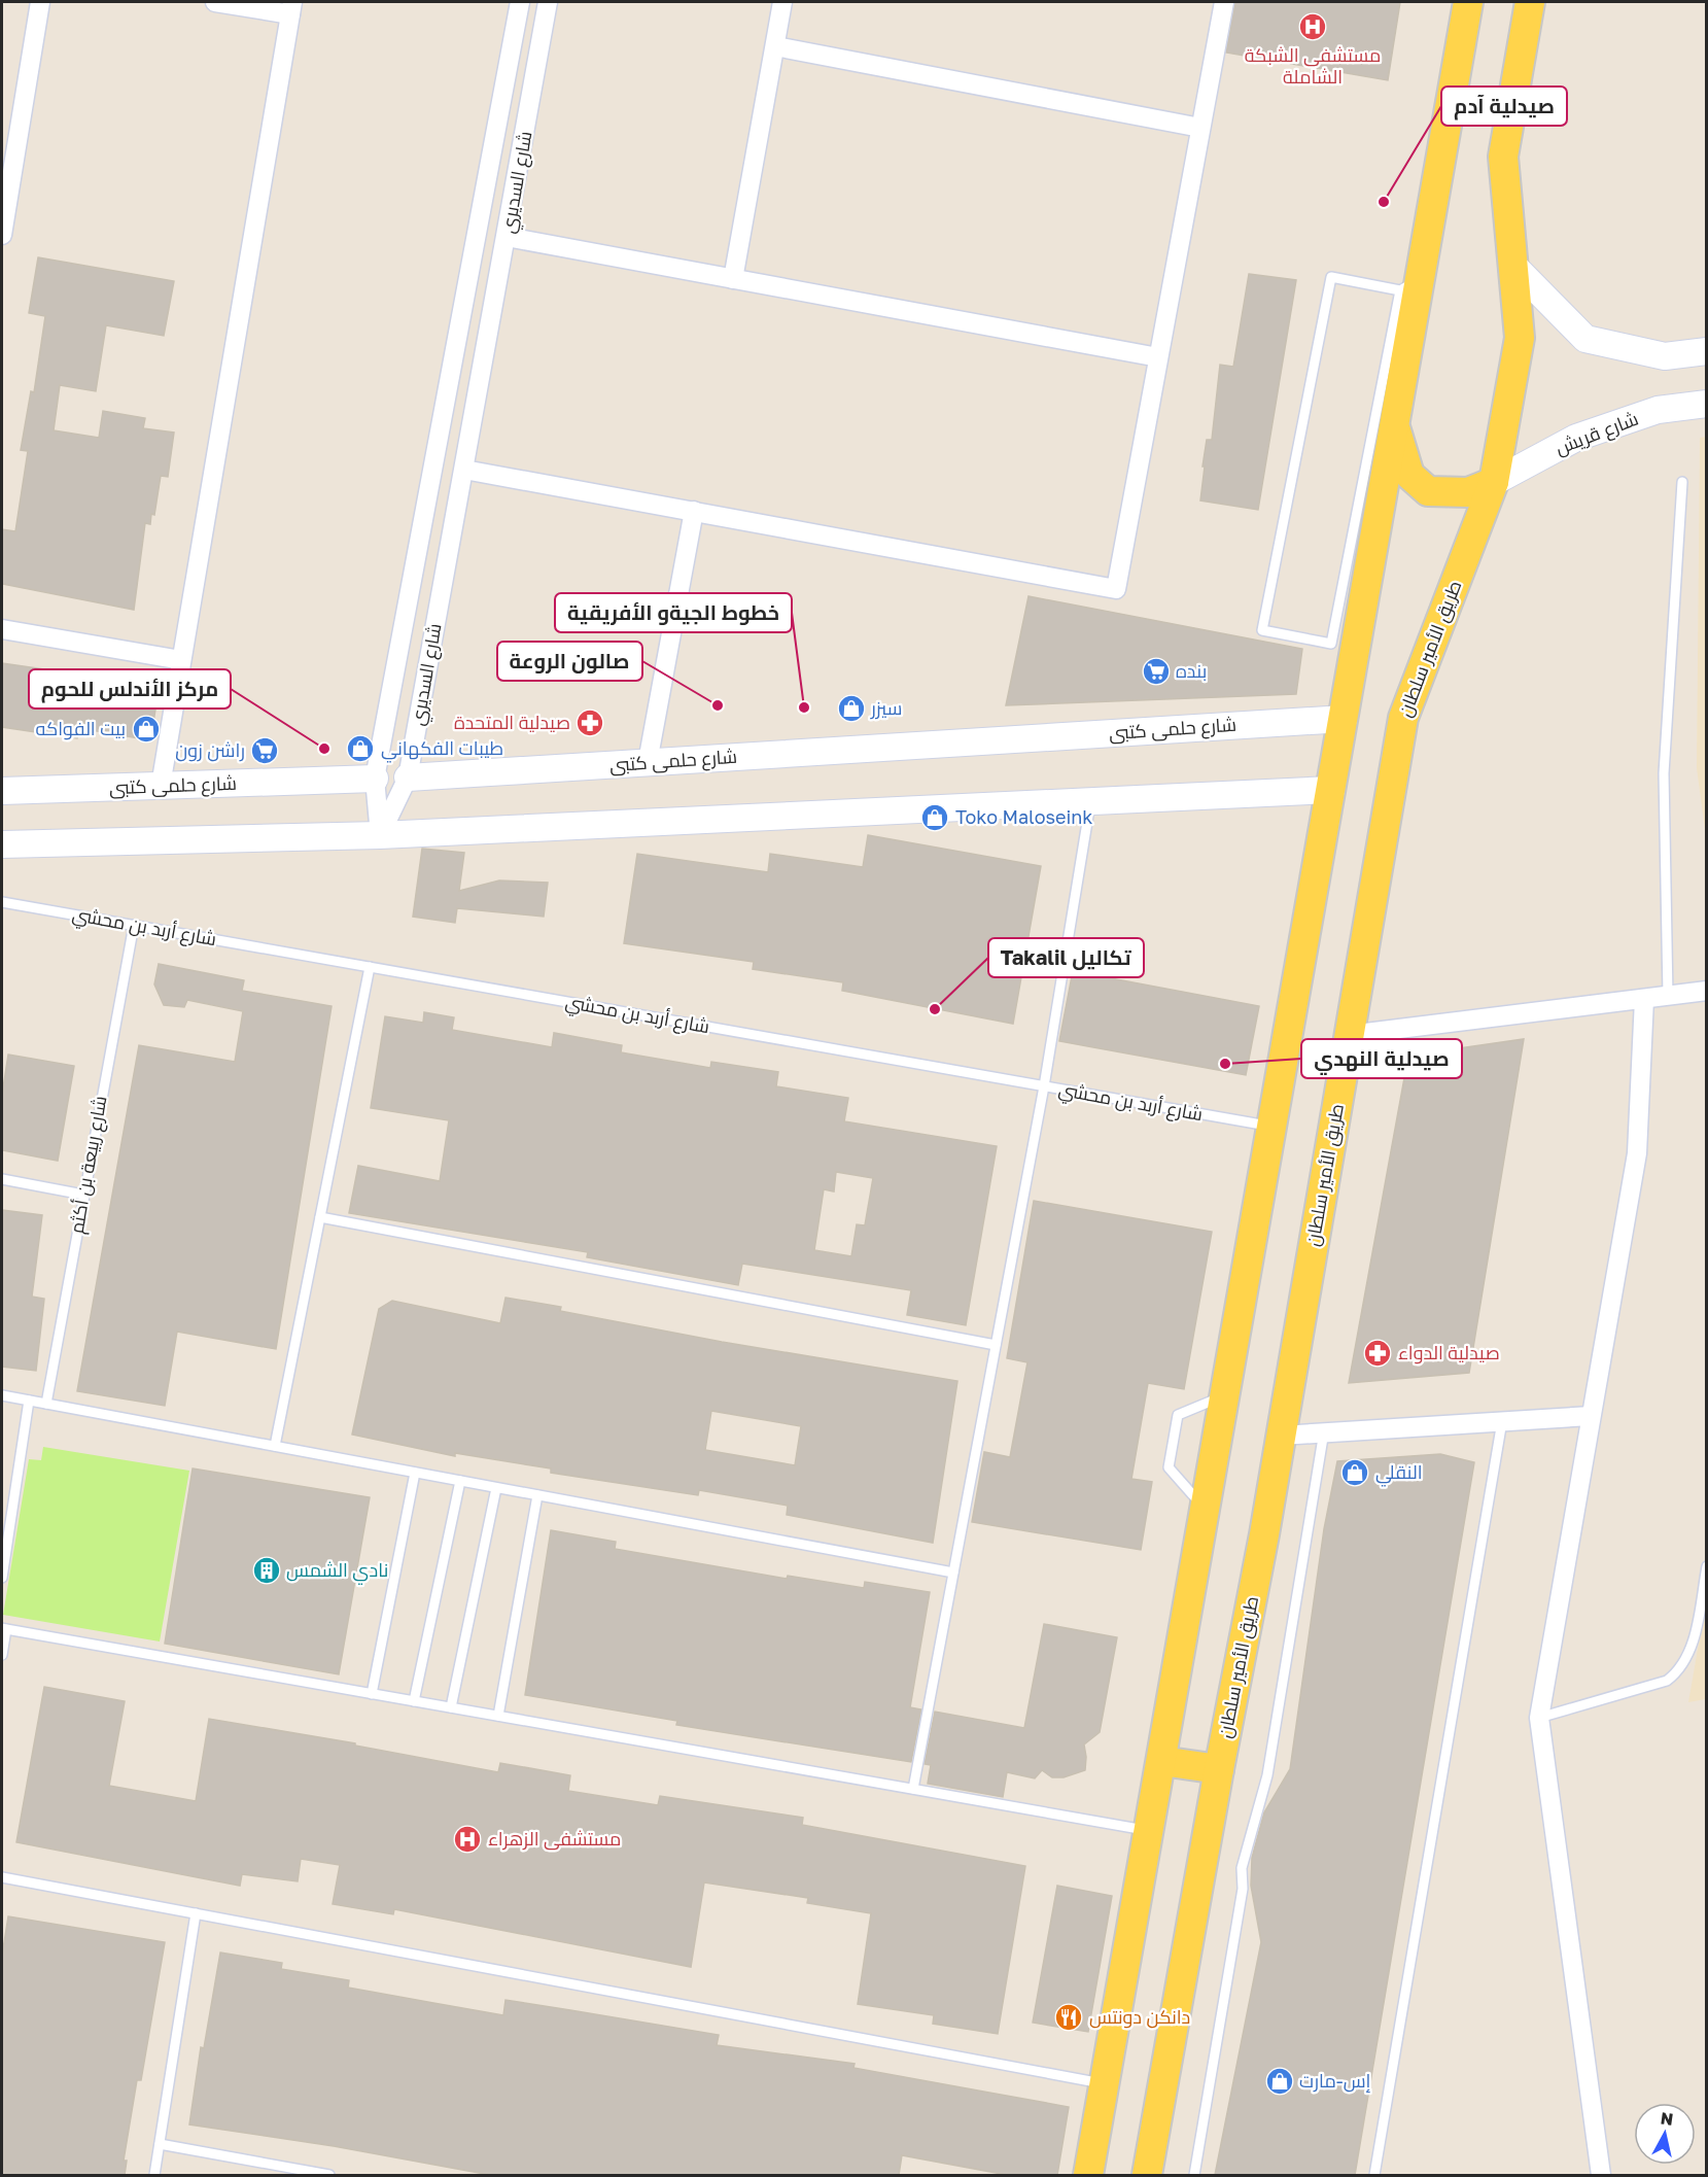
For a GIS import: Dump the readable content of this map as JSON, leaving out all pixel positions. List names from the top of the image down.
{
  "streets": {
    "main road": ["طريق الأمير سلطان"],
    "street": ["شارع السديري", "شارع قريش", "شارع حلمى كتبى"],
    "lane": ["شارع أربد بن محشي", "شارع ربيعة بن أكثم"]
  },
  "crossings": [
    ["شارع السديري", "شارع حلمى كتبى"],
    ["شارع قريش", "طريق الأمير سلطان"],
    ["شارع أربد بن محشي", "شارع ربيعة بن أكثم"]
  ],
  "places": {
    "hospital": ["مستشفى الشبكة الشاملة", "مستشفى الزهراء"],
    "other": [
      "صيدلية آدم",
      "صالون الروعة",
      "خطوط الجيةو الأفريقية",
      "مركز الأندلس للحوم",
      "Takalil تكاليل",
      "صيدلية النهدي"
    ],
    "supermarket": ["بنده", "راشن زون"],
    "shop": [
      "سيزر",
      "بيت الفواكه",
      "طيبات الفكهاني",
      "Toko Maloseink",
      "النقلي",
      "إس-مارت"
    ],
    "pharmacy": ["صيدلية المتحدة", "صيدلية الدواء"],
    "building": ["نادي الشمس"],
    "restaurant": ["دانكن دونتس"]
  },
  "north": "top"
}
